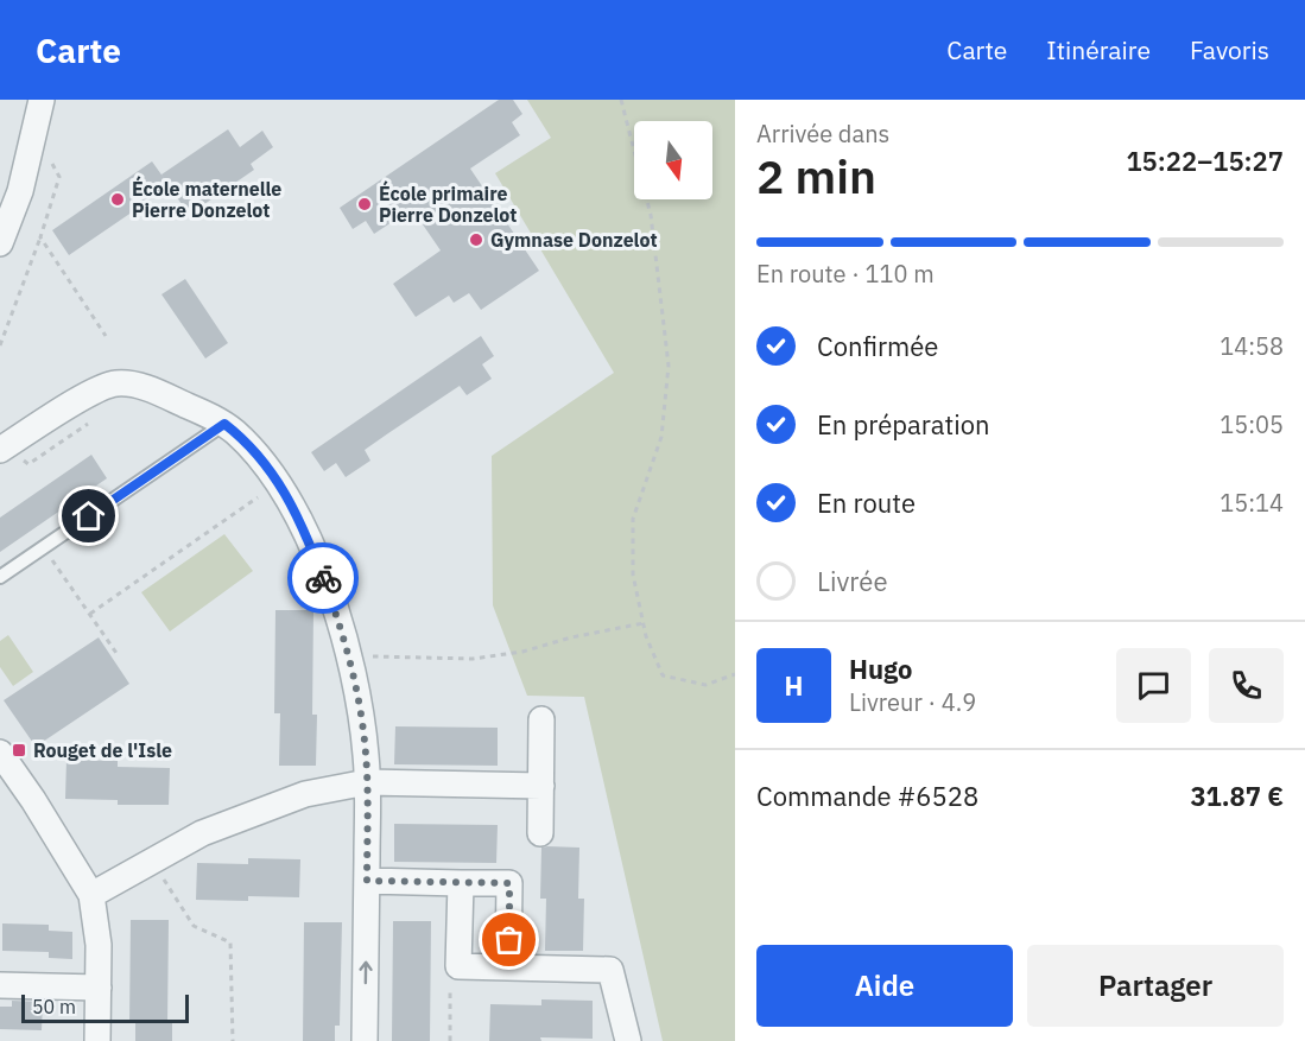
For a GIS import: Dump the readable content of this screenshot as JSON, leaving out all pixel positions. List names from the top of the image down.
{
  "places": {
    "other": ["École maternelle Pierre Donzelot", "École primaire Pierre Donzelot", "Gymnase Donzelot"],
    "transit": ["Rouget de l'Isle"]
  },
  "scale_bar": "50 m",
  "north": "bottom",
  "page": {
    "header": "Carte",
    "nav": ["Carte", "Itinéraire", "Favoris"],
    "heading": ["2 min", "Arrivée dans", "15:22–15:27"],
    "panel": [
      "Hugo",
      "Livreur · 4.9",
      "Commande #6528",
      "31.87 €"
    ],
    "bar": "En route · 110 m",
    "list": [
      ["Confirmée", "14:58"],
      ["En préparation", "15:05"],
      ["En route", "15:14"],
      "Livrée"
    ],
    "round": "H",
    "buttons": ["Aide", "Partager"],
    "scale": "50 m"
  }
}
